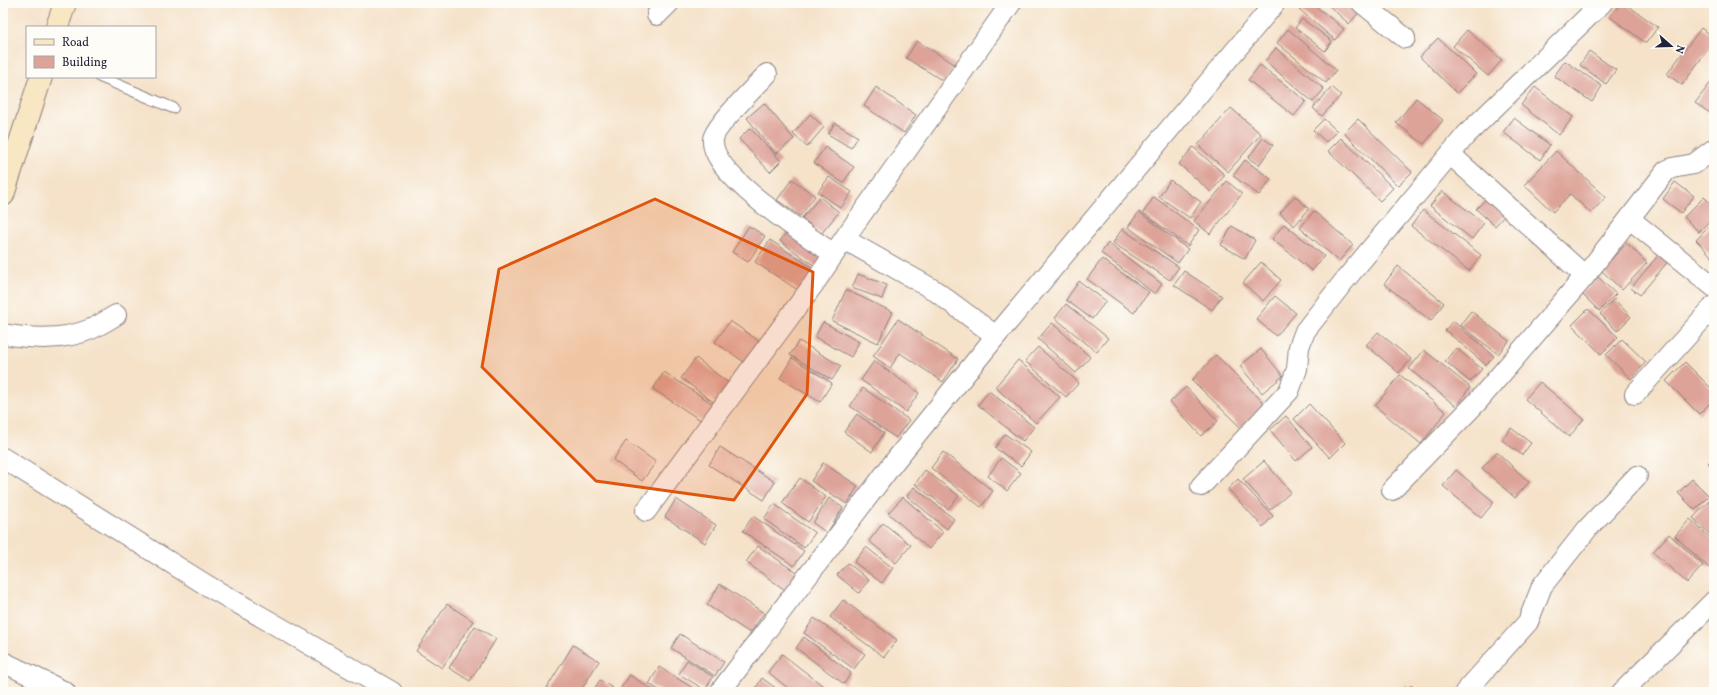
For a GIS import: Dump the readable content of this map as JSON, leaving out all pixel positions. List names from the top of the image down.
{
  "legend": ["Road", "Building"],
  "north": "right"
}
